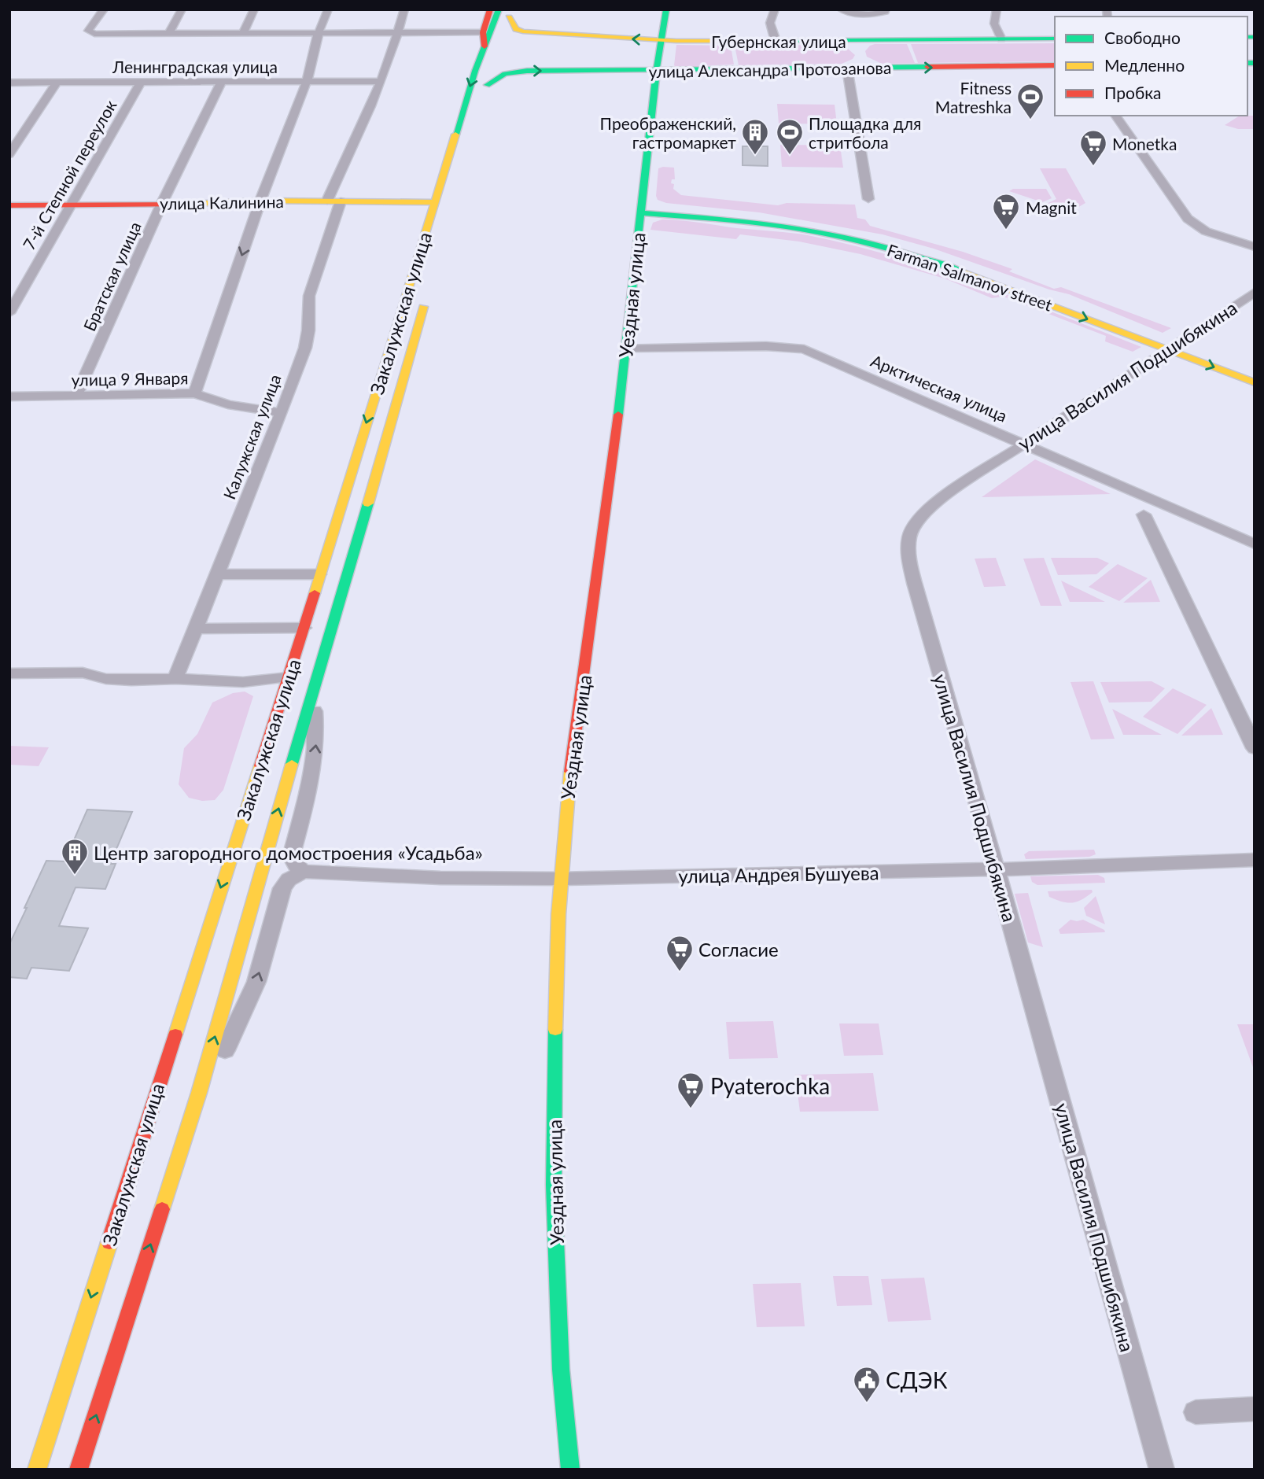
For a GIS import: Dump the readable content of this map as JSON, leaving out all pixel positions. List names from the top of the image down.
{
  "streets": {
    "main road": [
      "Губернская улица",
      "улица Александра Протозанова",
      "улица Калинина",
      "Farman Salmanov street",
      "Уездная улица",
      "Закалужская улица"
    ],
    "street": [
      "Ленинградская улица",
      "7-й Степной переулок",
      "Братская улица",
      "улица Василия Подшибякина",
      "улица 9 Января",
      "Арктическая улица",
      "Калужская улица",
      "улица Андрея Бушуева"
    ]
  },
  "crossings": [
    ["Губернская улица", "Уездная улица"],
    ["Губернская улица", "Закалужская улица"],
    ["Ленинградская улица", "7-й Степной переулок"],
    ["Ленинградская улица", "Братская улица"],
    ["Ленинградская улица", "Калужская улица"],
    ["улица Александра Протозанова", "Уездная улица"],
    ["7-й Степной переулок", "улица Калинина"],
    ["улица Калинина", "Братская улица"],
    ["улица Калинина", "Закалужская улица"],
    ["улица Калинина", "Калужская улица"],
    ["Братская улица", "улица 9 Января"],
    ["Farman Salmanov street", "Уездная улица"],
    ["Farman Salmanov street", "улица Василия Подшибякина"],
    ["Уездная улица", "Арктическая улица"],
    ["Уездная улица", "улица Андрея Бушуева"],
    ["улица Василия Подшибякина", "Арктическая улица"],
    ["улица Василия Подшибякина", "улица Андрея Бушуева"],
    ["улица 9 Января", "Калужская улица"]
  ],
  "one_way": ["улица Александра Протозанова"],
  "places": {
    "sports": ["Fitness Matreshka", "Площадка для стритбола"],
    "building": ["Преображенский, гастромаркет", "Центр загородного домостроения «Усадьба»"],
    "supermarket": [
      "Monetka",
      "Magnit",
      "Согласие",
      "Pyaterochka"
    ],
    "public building": ["СДЭК"]
  },
  "legend": ["Свободно", "Медленно", "Пробка"]
}
